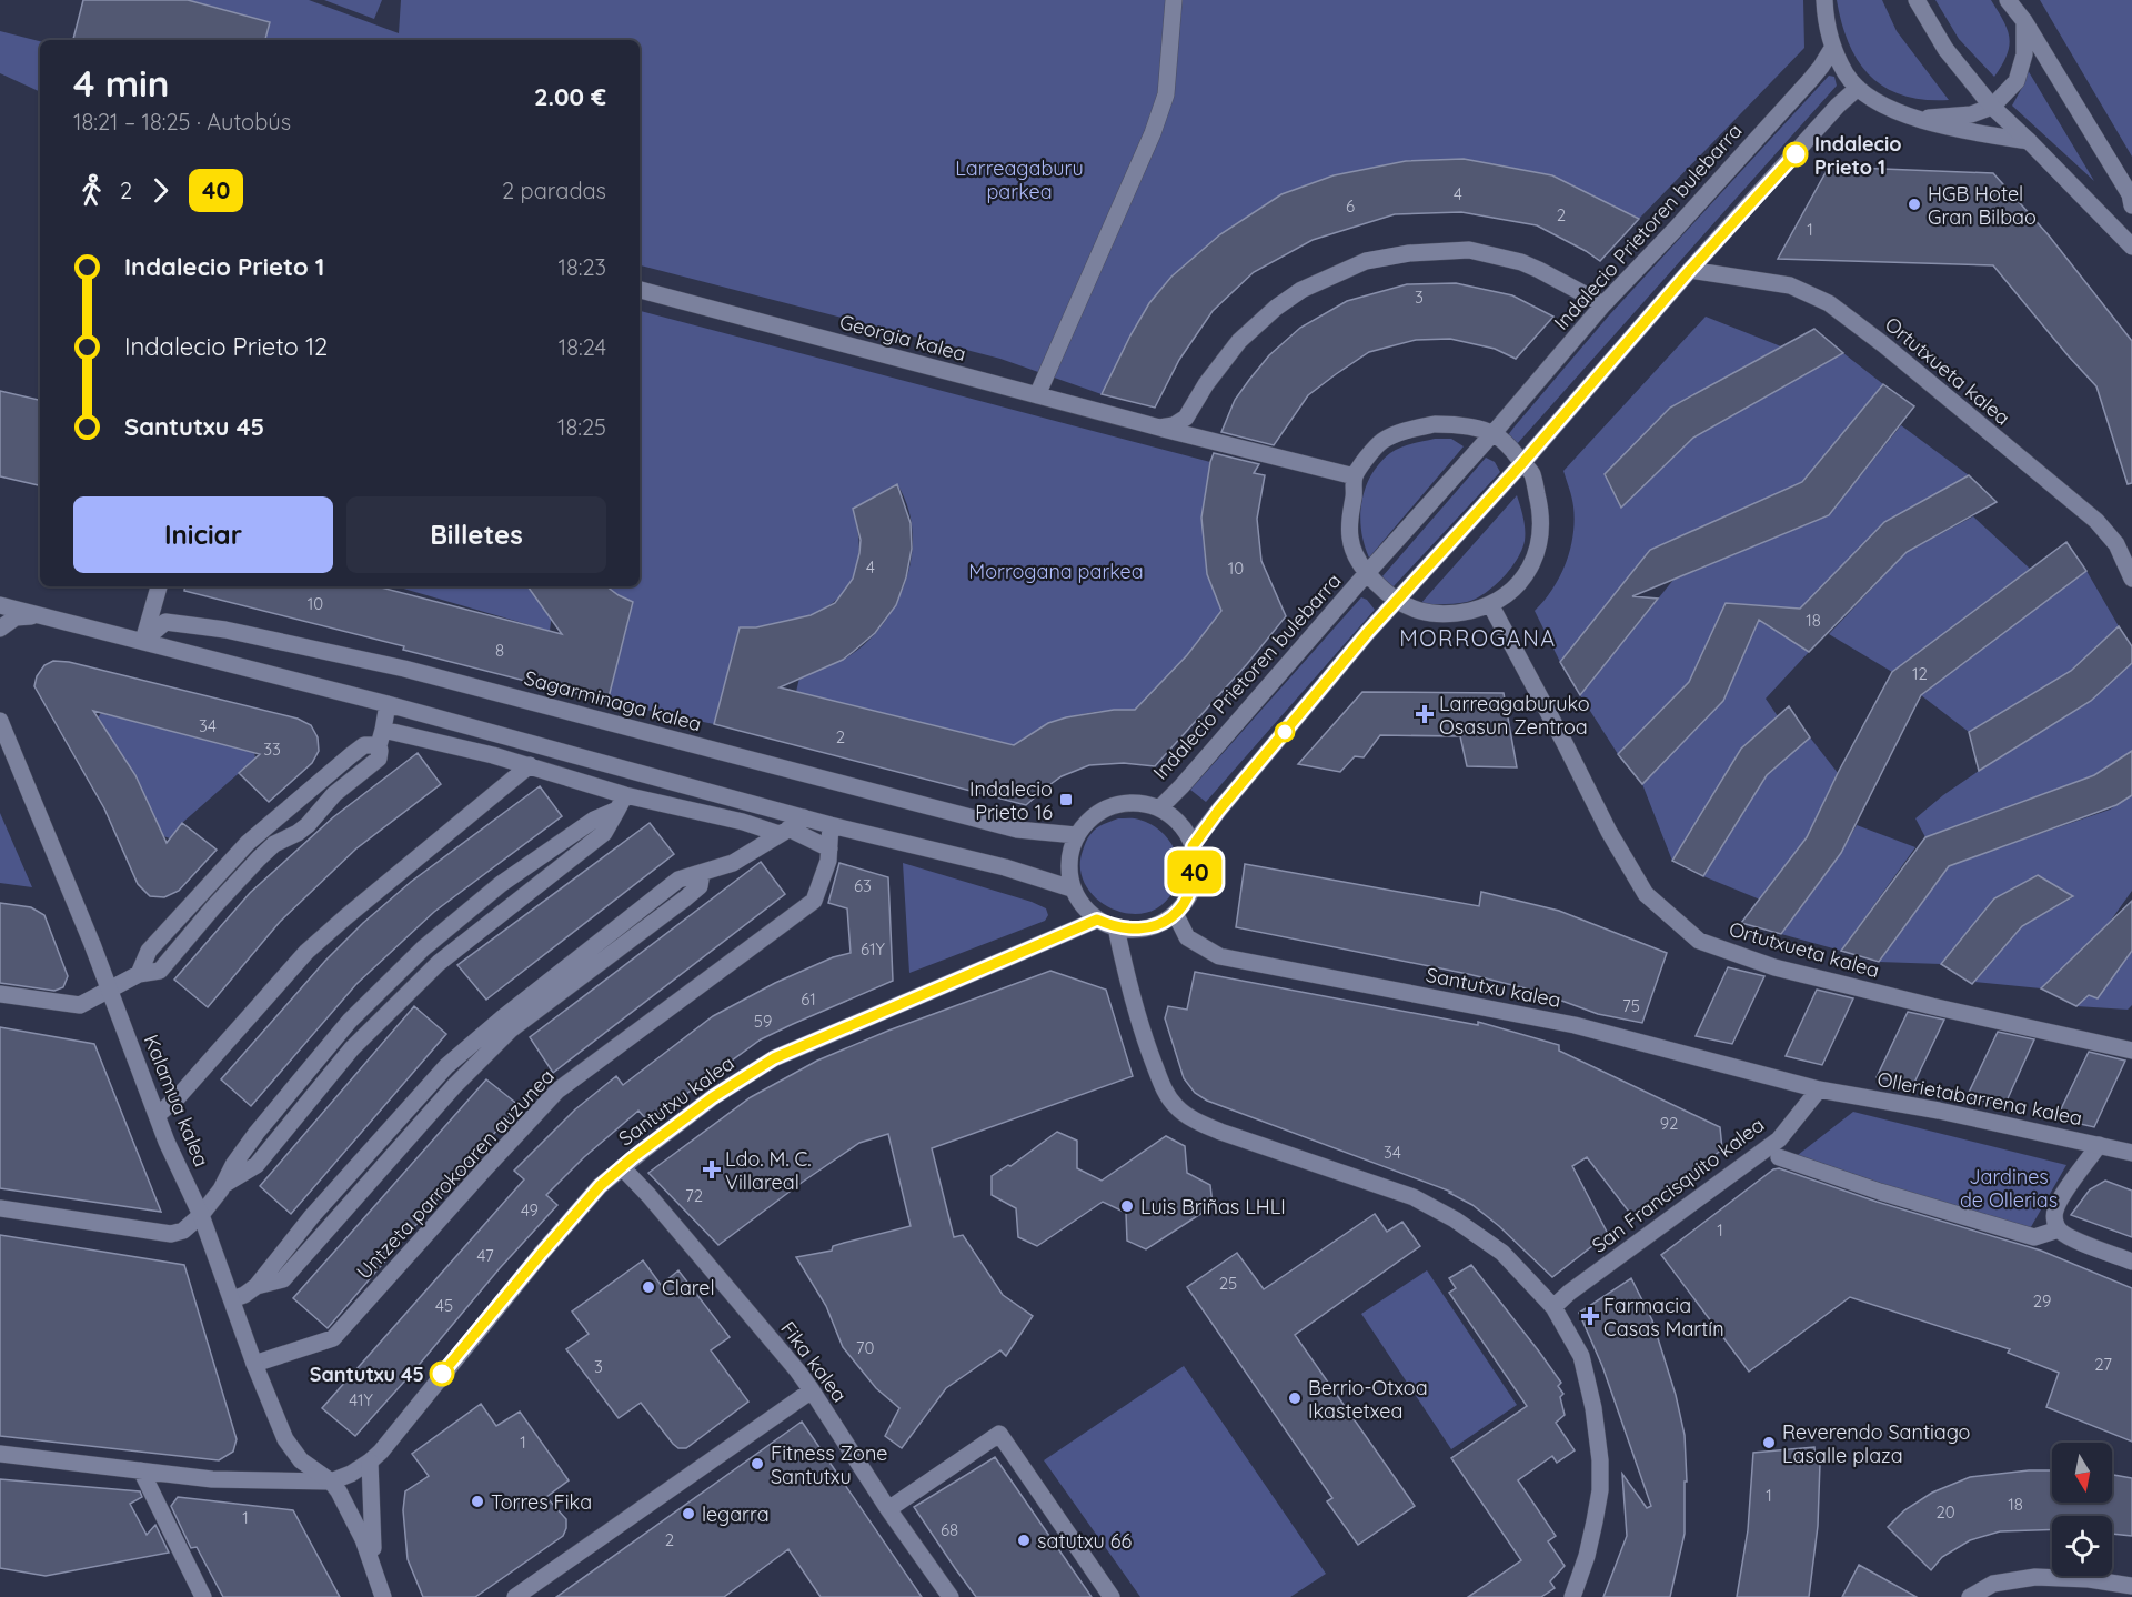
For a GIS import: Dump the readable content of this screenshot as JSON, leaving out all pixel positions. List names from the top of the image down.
{
  "streets": {
    "street": [
      "Indalecio Prietoren bulebarra",
      "Georgia kalea",
      "Ortutxueta kalea",
      "Sagarminaga kalea",
      "Santutxu kalea",
      "Ollerietabarrena kalea",
      "Kalamua kalea",
      "Untzeta parrokoaren auzunea",
      "San Francisquito kalea",
      "Fika kalea"
    ]
  },
  "crossings": [
    ["Indalecio Prietoren bulebarra", "Georgia kalea"],
    ["Indalecio Prietoren bulebarra", "Ortutxueta kalea"],
    ["Indalecio Prietoren bulebarra", "Sagarminaga kalea"],
    ["Indalecio Prietoren bulebarra", "Santutxu kalea"],
    ["Sagarminaga kalea", "Santutxu kalea"],
    ["Santutxu kalea", "Ollerietabarrena kalea"],
    ["Santutxu kalea", "San Francisquito kalea"],
    ["Santutxu kalea", "Fika kalea"],
    ["Ollerietabarrena kalea", "San Francisquito kalea"],
    ["Kalamua kalea", "Untzeta parrokoaren auzunea"]
  ],
  "districts": ["MORROGANA"],
  "parks": ["Larreagaburu parkea", "Morrogana parkea", "Jardines de Ollerias"],
  "places": {
    "other": [
      "Indalecio Prieto 1",
      "HGB Hotel Gran Bilbao",
      "Luis Briñas LHLI",
      "Clarel",
      "Santutxu 45",
      "Berrio-Otxoa Ikastetxea",
      "Reverendo Santiago Lasalle plaza",
      "Fitness Zone Santutxu",
      "Torres Fika",
      "legarra",
      "satutxu 66"
    ],
    "health": ["Larreagaburuko Osasun Zentroa", "Ldo. M. C. Villareal", "Farmacia Casas Martín"],
    "transit": ["Indalecio Prieto 16"]
  },
  "lines": ["bus line 40"],
  "house_numbers": [
    "4",
    "6",
    "2",
    "1",
    "3",
    "4",
    "10",
    "10",
    "18",
    "8",
    "12",
    "34",
    "2",
    "33",
    "63",
    "61Y",
    "61",
    "75",
    "59",
    "92",
    "34",
    "72",
    "49",
    "1",
    "47",
    "25",
    "29",
    "45",
    "70",
    "27",
    "3",
    "41Y",
    "1",
    "1",
    "18",
    "20",
    "1",
    "68",
    "2"
  ],
  "north": "bottom",
  "page": {
    "on_map": "40",
    "heading": ["4 min", "18:21 – 18:25 · Autobús", "2.00 €"],
    "legs": ["2", "40", "2 paradas"],
    "list": [
      {
        "name": "Indalecio Prieto 1",
        "value": "18:23"
      },
      {
        "name": "Indalecio Prieto 12",
        "value": "18:24"
      },
      {
        "name": "Santutxu 45",
        "value": "18:25"
      }
    ],
    "buttons": ["Iniciar", "Billetes"]
  }
}
